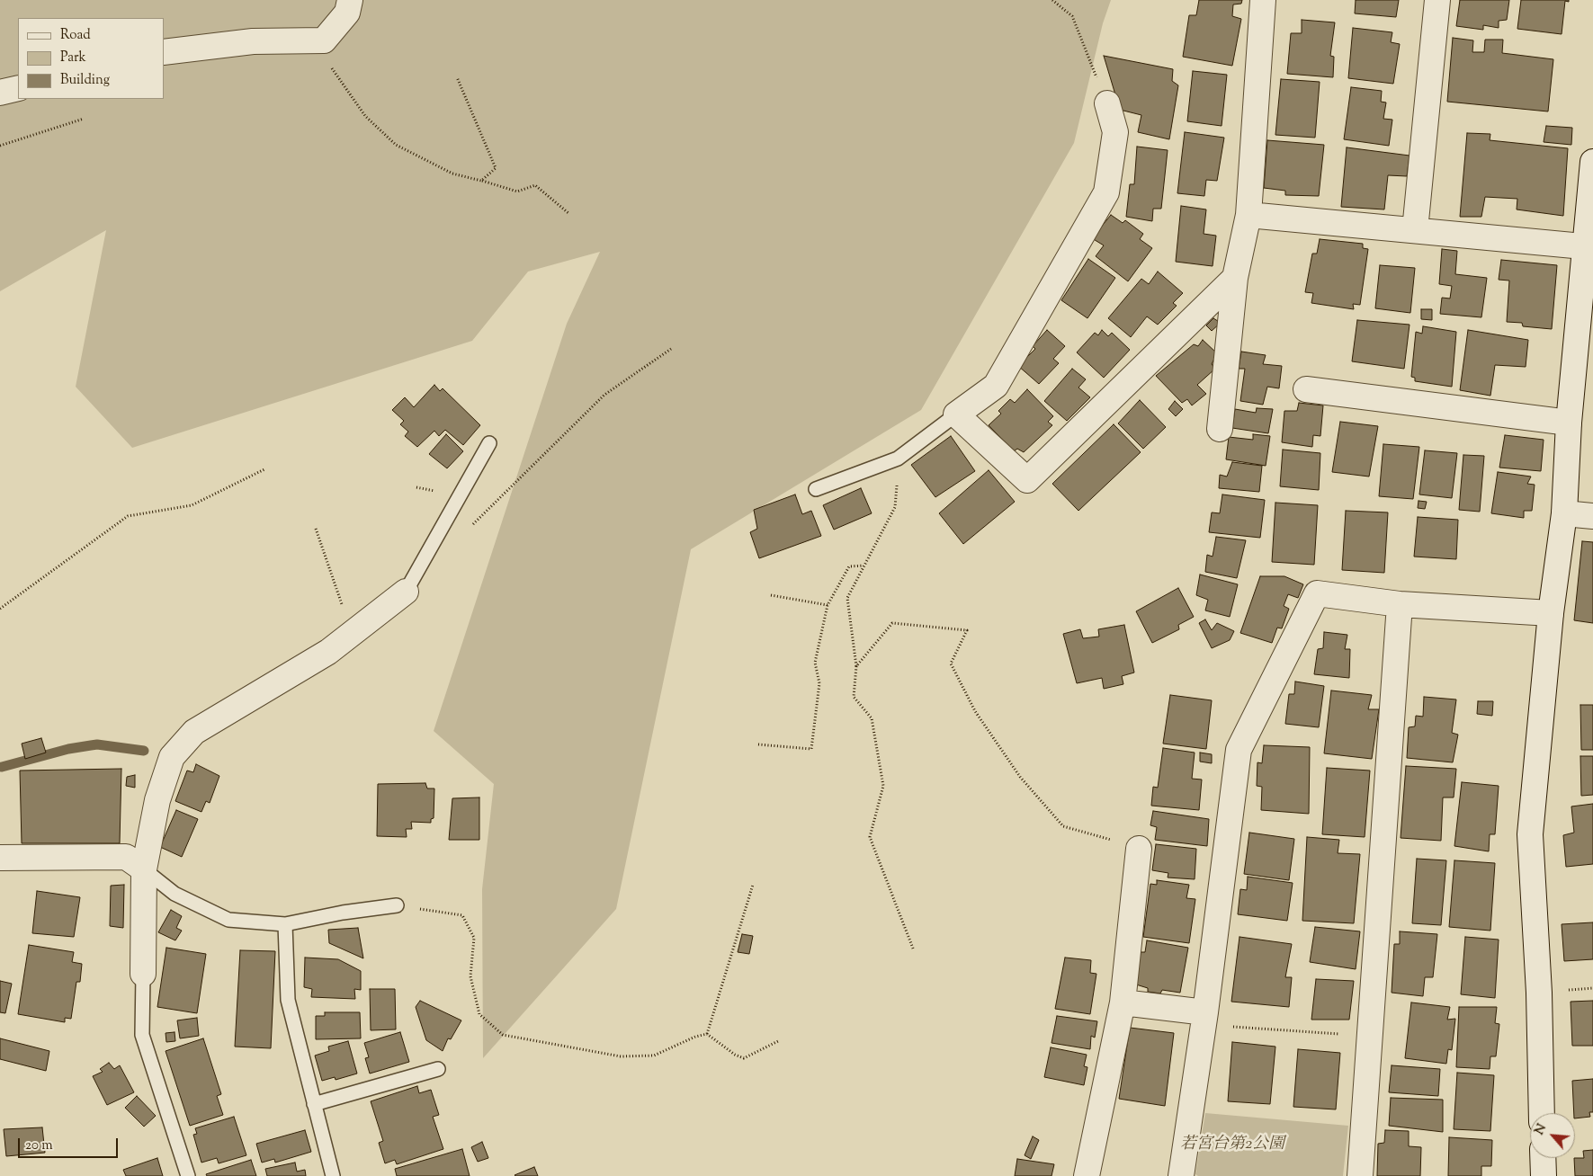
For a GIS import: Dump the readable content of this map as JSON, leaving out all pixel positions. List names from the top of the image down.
{
  "parks": ["若宮台第2公園"],
  "legend": ["Road", "Park", "Building"],
  "scale_bar": "20 m",
  "north": "top left"
}
